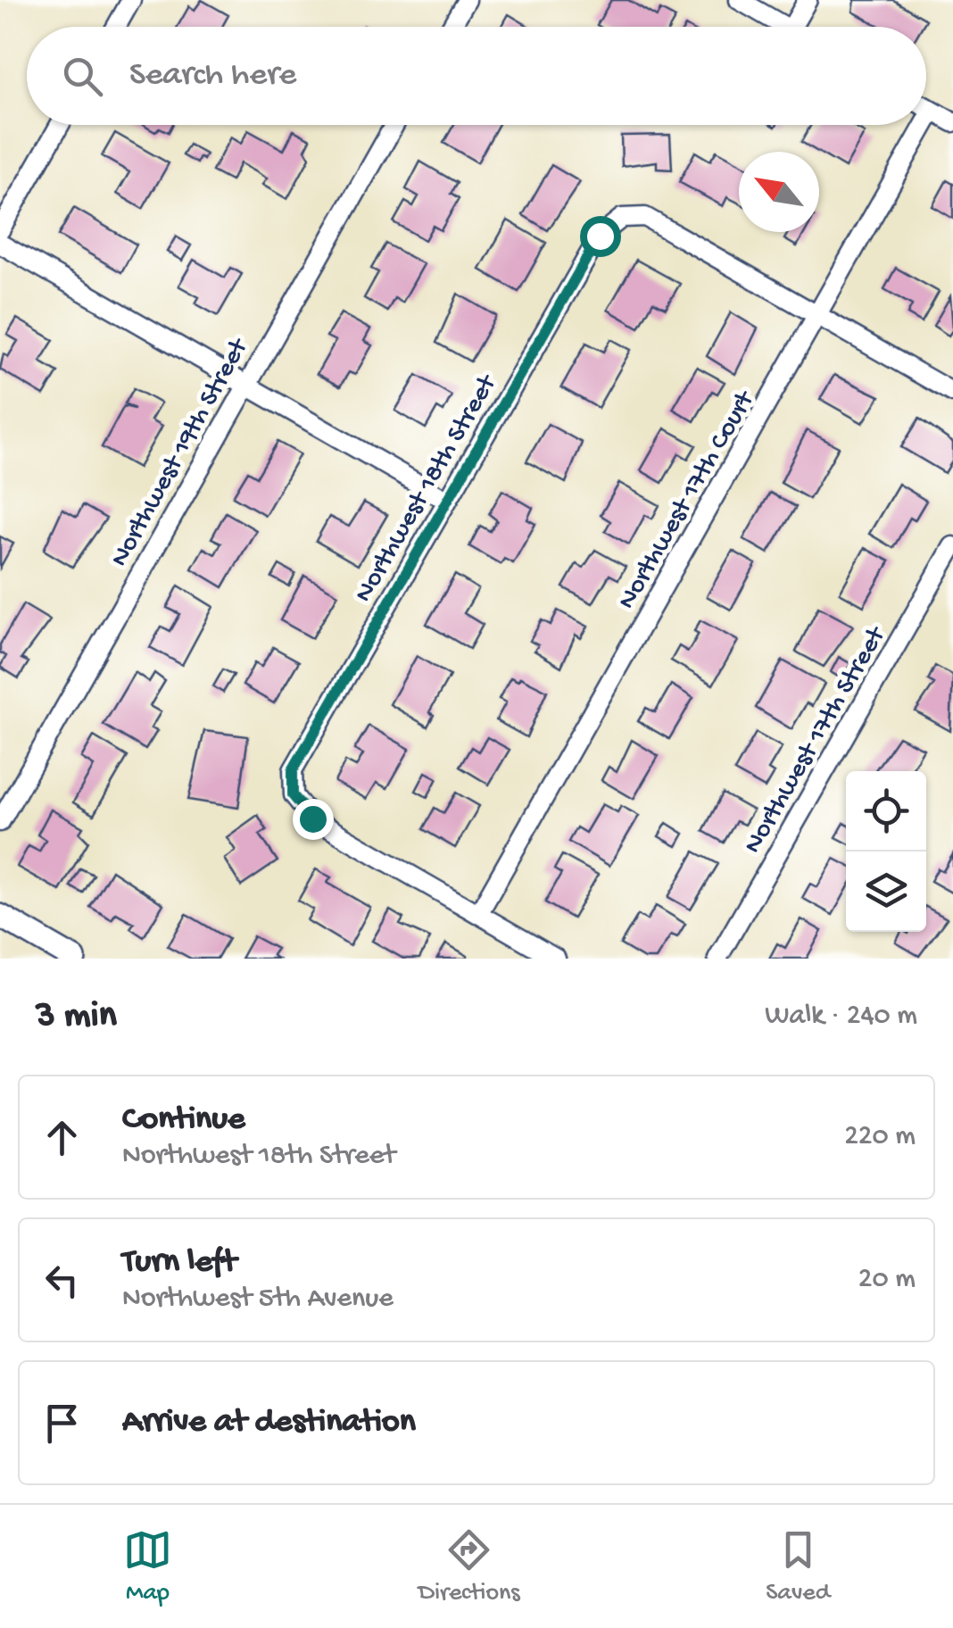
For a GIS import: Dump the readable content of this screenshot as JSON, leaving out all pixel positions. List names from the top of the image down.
{
  "streets": {
    "street": [
      "Northwest 19th Street",
      "Northwest 18th Street",
      "Northwest 17th Court",
      "Northwest 17th Street"
    ]
  },
  "crossings": [
    ["Northwest 18th Street", "Northwest 17th Court"]
  ],
  "north": "top left",
  "page": {
    "search": "Search here",
    "heading": ["3 min", "Walk · 240 m"],
    "list": [
      ["Continue", "Northwest 18th Street", "220 m"],
      ["Turn left", "Northwest 5th Avenue", "20 m"],
      "Arrive at destination"
    ],
    "nav": ["Map", "Directions", "Saved"]
  }
}
